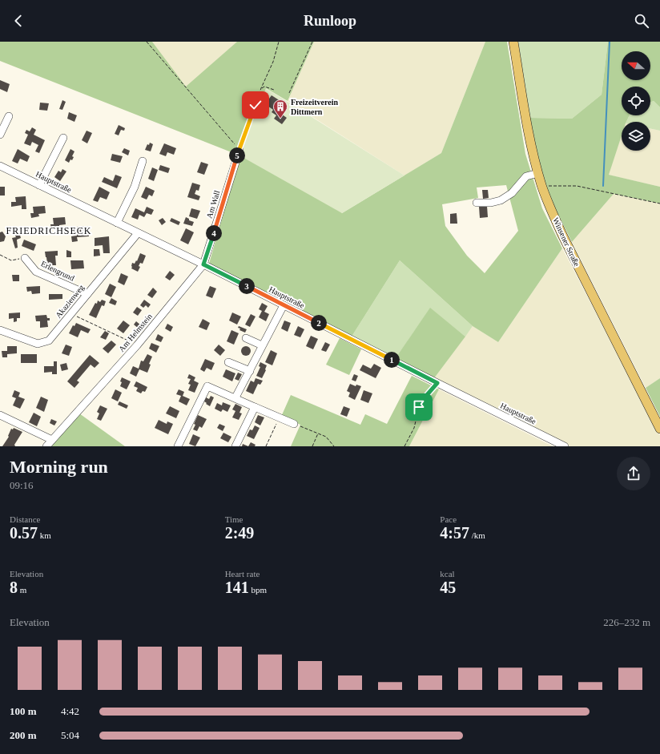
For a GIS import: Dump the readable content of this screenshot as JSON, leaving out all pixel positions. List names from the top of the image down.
{
  "streets": {
    "main road": ["Winsener Straße"],
    "street": [
      "Hauptstraße",
      "Am Wall",
      "Erlengrund",
      "Akazienweg",
      "Am Helmstein"
    ]
  },
  "crossings": [
    ["Hauptstraße", "Am Wall"],
    ["Hauptstraße", "Akazienweg"],
    ["Hauptstraße", "Am Helmstein"],
    ["Am Wall", "Am Helmstein"],
    ["Erlengrund", "Akazienweg"]
  ],
  "districts": ["FRIEDRICHSECK"],
  "places": {
    "building": ["Freizeitverein Dittmern"]
  },
  "north": "left",
  "page": {
    "header": "Runloop",
    "pins": [
      "5",
      "4",
      "3",
      "2",
      "1"
    ],
    "heading": ["Morning run", "09:16"],
    "stats": [
      ["Distance", "0.57 km"],
      ["Time", "2:49"],
      ["Pace", "4:57 /km"],
      ["Elevation", "8 m"],
      ["Heart rate", "141 bpm"],
      ["kcal", "45"]
    ],
    "chart": ["Elevation", "226–232 m"],
    "list": [
      {
        "name": "100 m",
        "note": "4:42"
      },
      {
        "name": "200 m",
        "note": "5:04"
      }
    ]
  }
}
